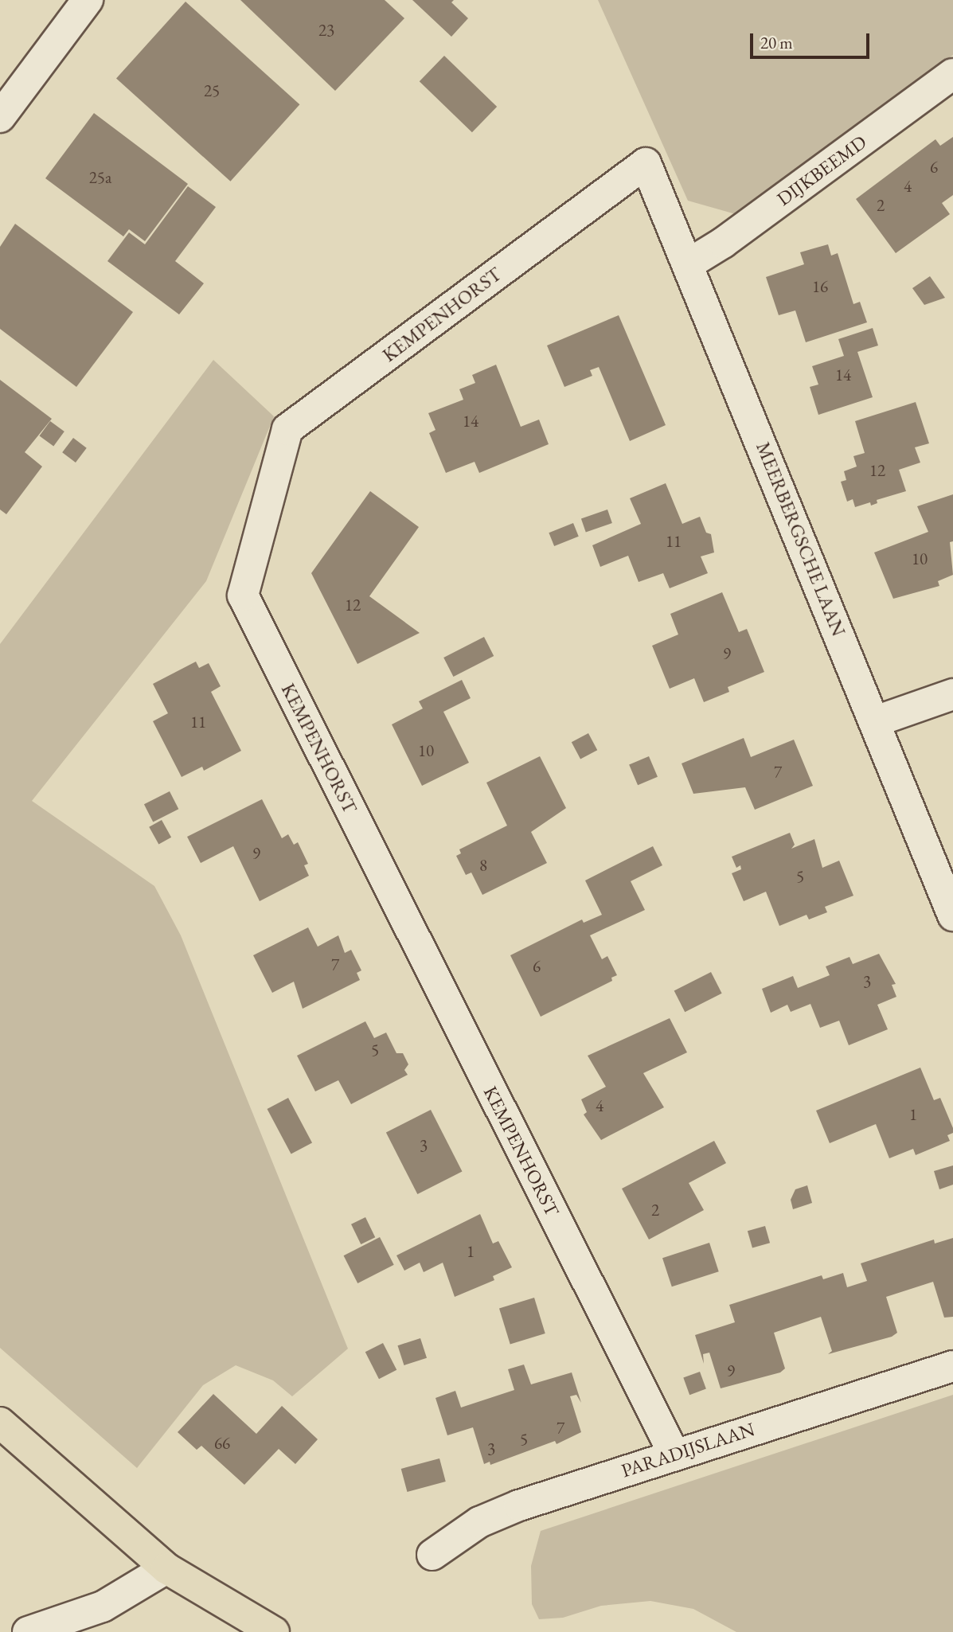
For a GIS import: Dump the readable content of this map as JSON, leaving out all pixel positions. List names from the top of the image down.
{
  "streets": {
    "street": [
      "DIJKBEEMD",
      "KEMPENHORST",
      "MEERBERGSCHE LAAN",
      "PARADIJSLAAN"
    ]
  },
  "crossings": [
    ["DIJKBEEMD", "MEERBERGSCHE LAAN"],
    ["KEMPENHORST", "MEERBERGSCHE LAAN"],
    ["KEMPENHORST", "PARADIJSLAAN"]
  ],
  "house_numbers": [
    "23",
    "25",
    "6",
    "25a",
    "4",
    "2",
    "16",
    "14",
    "14",
    "12",
    "11",
    "10",
    "12",
    "9",
    "11",
    "10",
    "7",
    "9",
    "8",
    "5",
    "7",
    "6",
    "3",
    "5",
    "4",
    "1",
    "3",
    "2",
    "1",
    "9",
    "7",
    "5",
    "66",
    "3"
  ],
  "scale_bar": "20 m"
}
